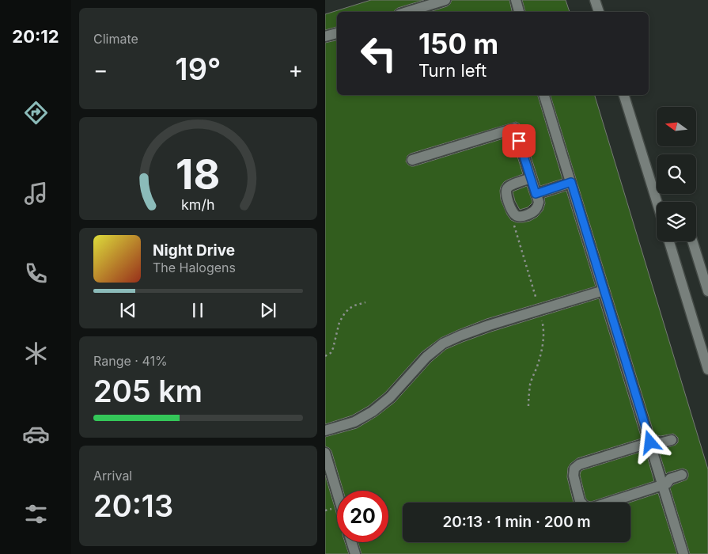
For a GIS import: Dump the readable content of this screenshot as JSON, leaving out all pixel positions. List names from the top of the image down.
{
  "north": "left",
  "page": {
    "tabs": "20:12",
    "tile": [
      "Climate",
      ["Range · 41%", "205 km"],
      ["Arrival", "20:13"]
    ],
    "turn": ["150 m", "Turn left"],
    "heat": ["−", "19°", "+"],
    "song": ["Night Drive", "The Halogens"],
    "limit": "20",
    "trip": "20:13 · 1 min · 200 m",
    "gauge": ["18", "km/h"]
  }
}
